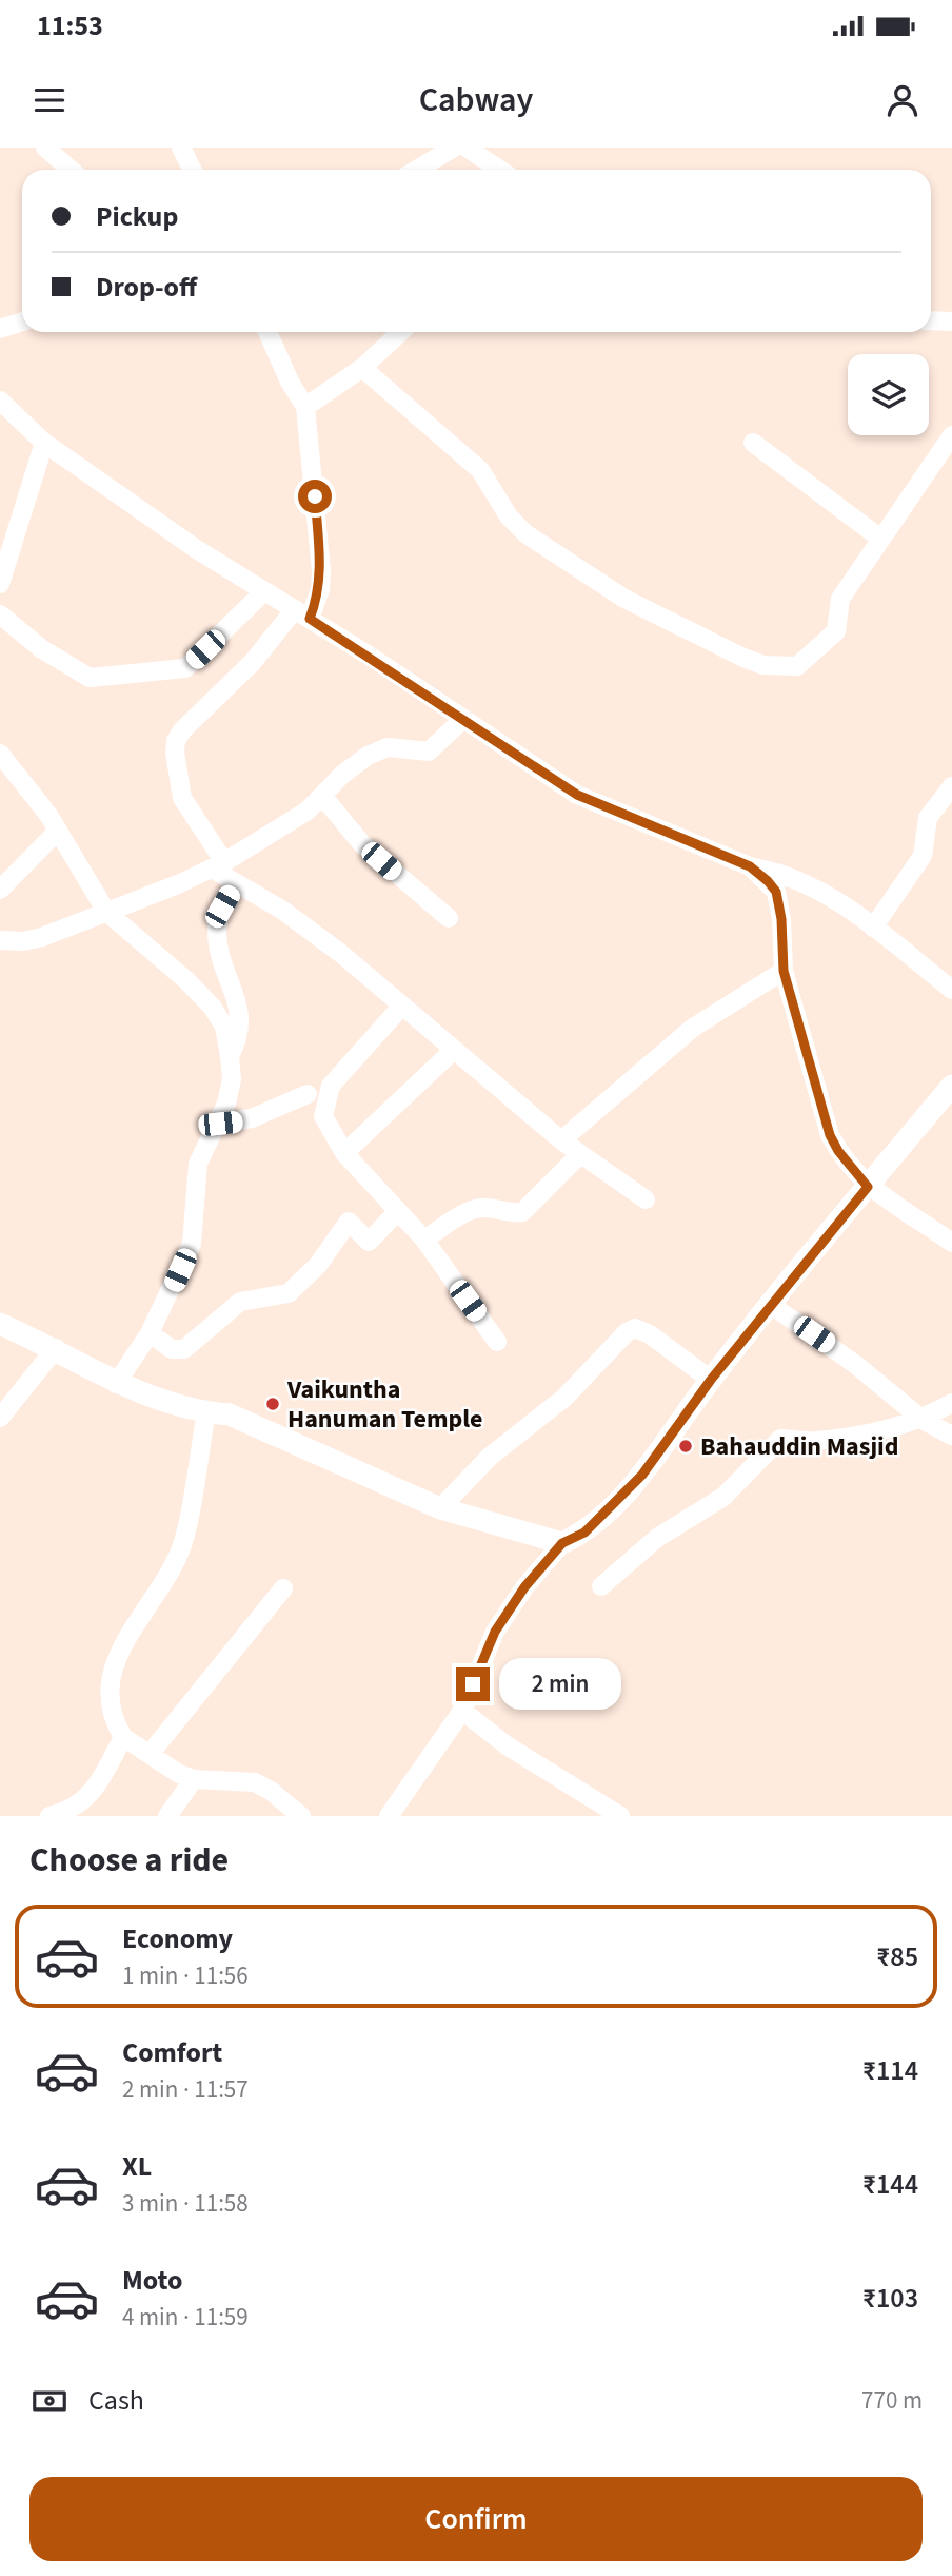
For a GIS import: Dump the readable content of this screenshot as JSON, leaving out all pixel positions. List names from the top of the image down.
{
  "places": ["Vaikuntha Hanuman Temple", "Bahauddin Masjid"],
  "page": {
    "status": "11:53",
    "header": "Cabway",
    "banner": ["Pickup", "Drop-off"],
    "bubble": "2 min",
    "heading": "Choose a ride",
    "list": [
      {
        "name": "Economy",
        "note": "1 min · 11:56",
        "value": "₹85"
      },
      {
        "name": "Comfort",
        "note": "2 min · 11:57",
        "value": "₹114"
      },
      {
        "name": "XL",
        "note": "3 min · 11:58",
        "value": "₹144"
      },
      {
        "name": "Moto",
        "note": "4 min · 11:59",
        "value": "₹103"
      }
    ],
    "pay": ["Cash", "770 m"],
    "buttons": "Confirm"
  }
}
